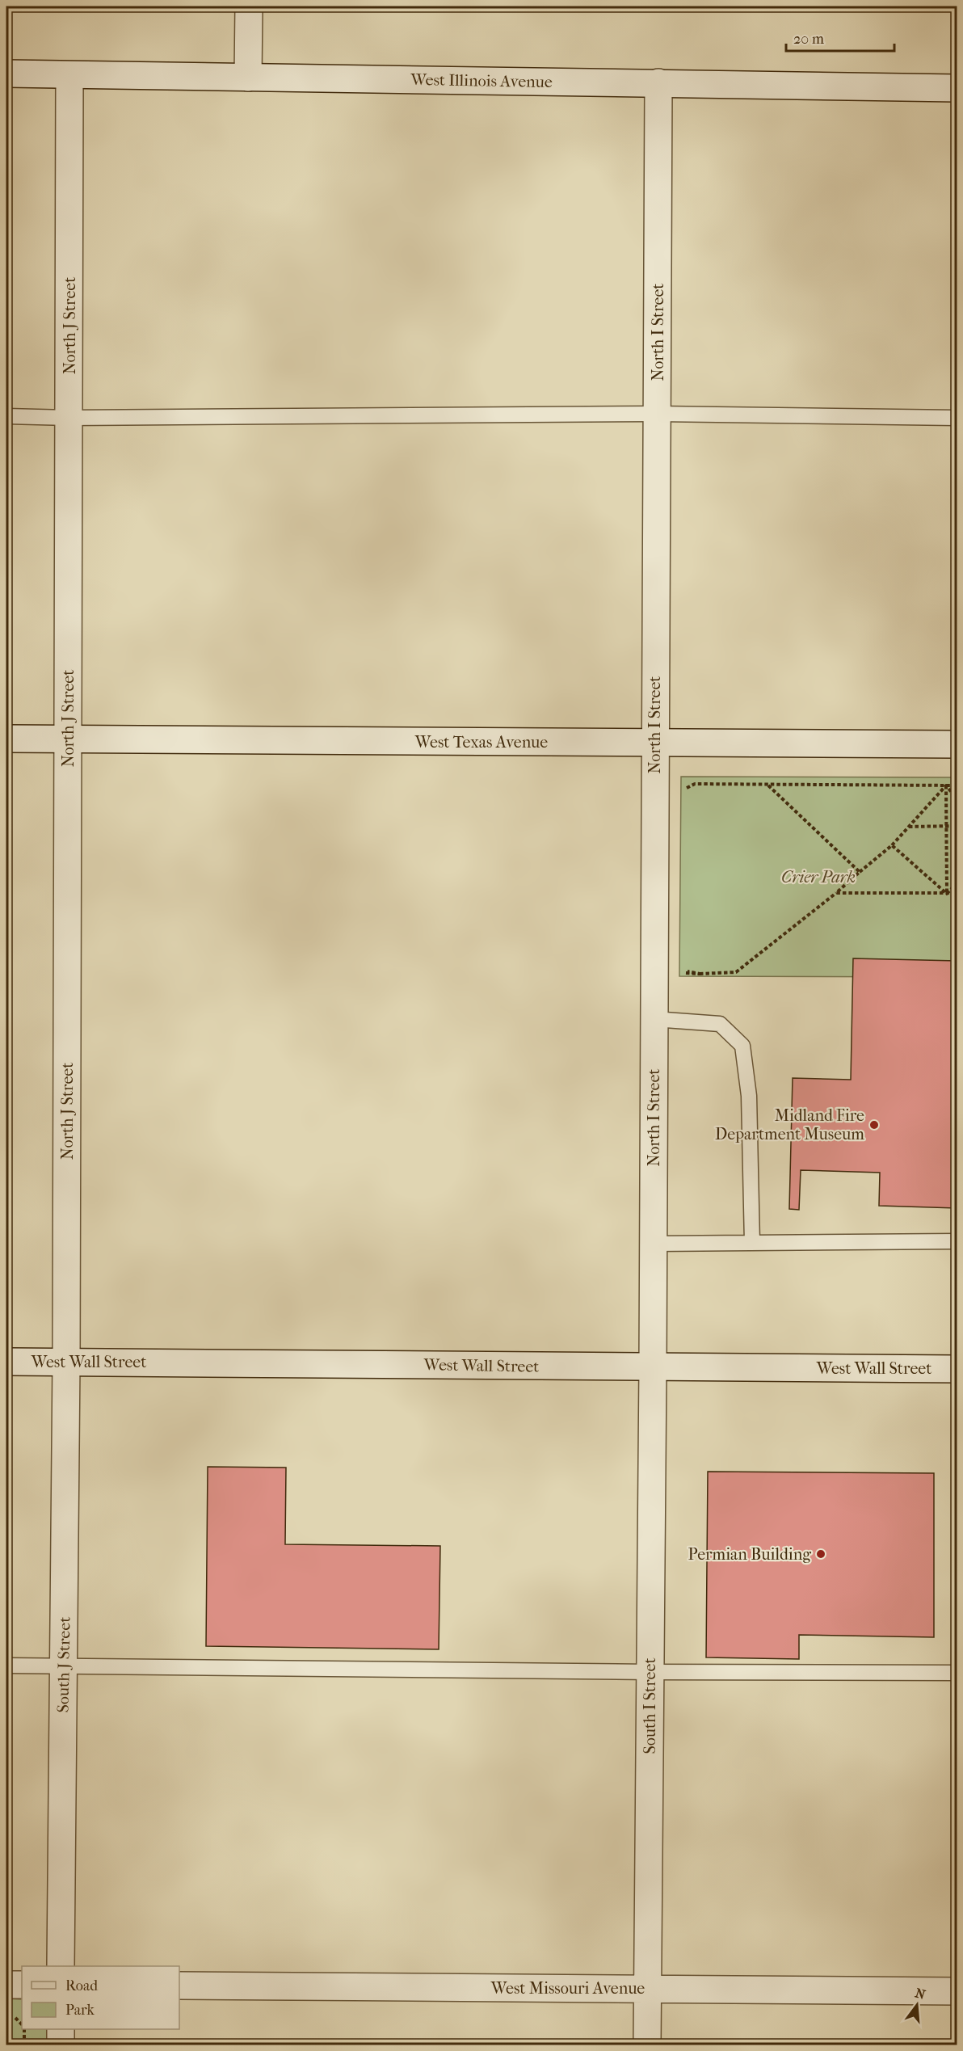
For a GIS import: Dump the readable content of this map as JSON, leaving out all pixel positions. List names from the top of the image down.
{
  "streets": {
    "street": [
      "West Illinois Avenue",
      "North J Street",
      "North I Street",
      "West Texas Avenue",
      "West Wall Street",
      "South J Street",
      "South I Street",
      "West Missouri Avenue"
    ]
  },
  "crossings": [
    ["West Illinois Avenue", "North J Street"],
    ["West Illinois Avenue", "North I Street"],
    ["North J Street", "West Texas Avenue"],
    ["North J Street", "West Wall Street"],
    ["North J Street", "South J Street"],
    ["North I Street", "West Texas Avenue"],
    ["North I Street", "West Wall Street"],
    ["North I Street", "South I Street"],
    ["West Wall Street", "South J Street"],
    ["West Wall Street", "South I Street"],
    ["South I Street", "West Missouri Avenue"]
  ],
  "parks": ["Crier Park"],
  "places": ["Midland Fire Department Museum", "Permian Building"],
  "legend": ["Road", "Park"],
  "scale_bar": "20 m",
  "north": "top"
}
